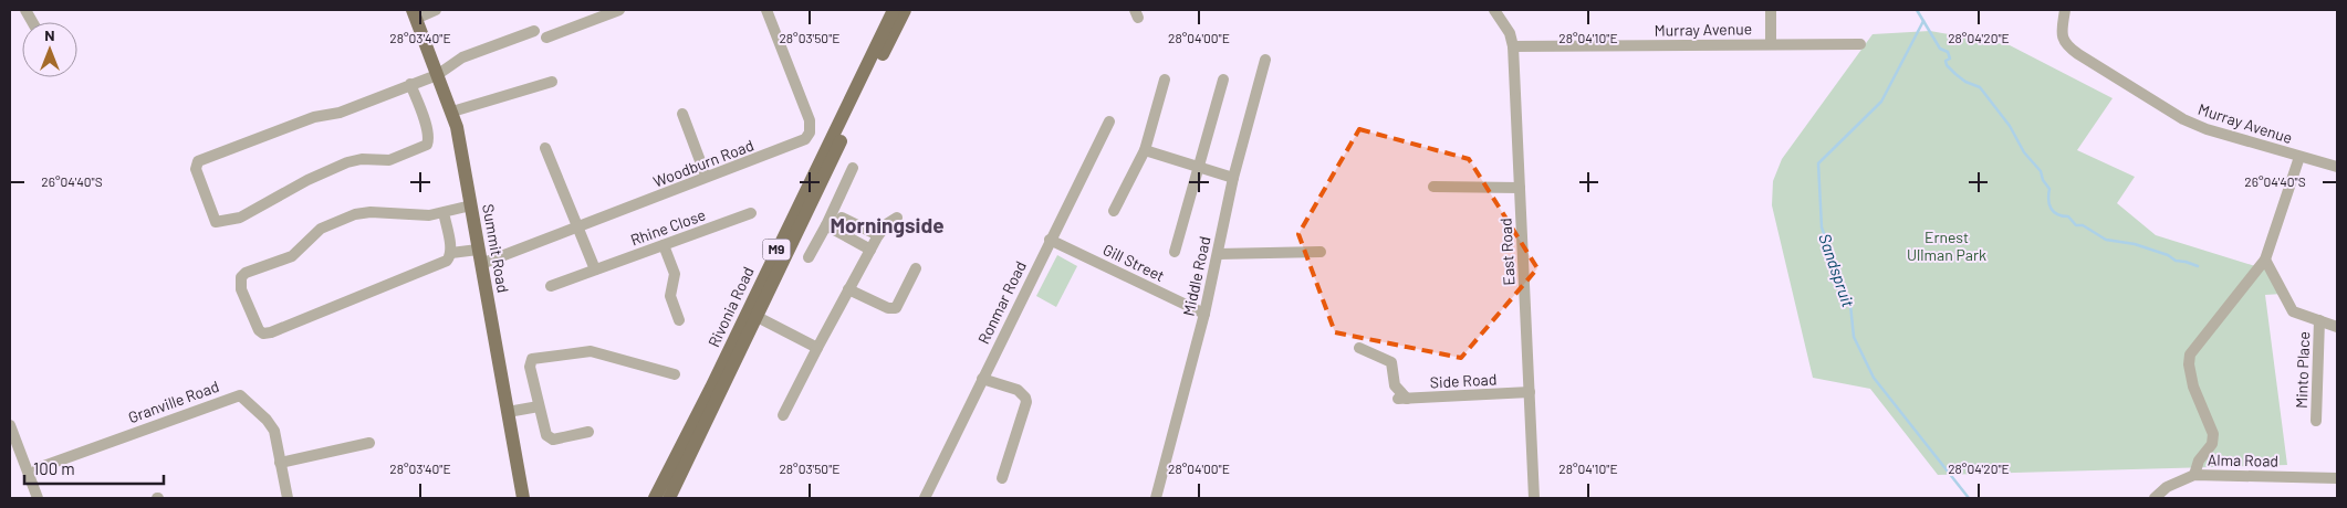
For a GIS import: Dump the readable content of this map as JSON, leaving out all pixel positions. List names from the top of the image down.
{
  "streets": {
    "main road": ["Summit Road", "M9", "Rivonia Road"],
    "street": [
      "Murray Avenue",
      "Woodburn Road",
      "Rhine Close",
      "East Road",
      "Gill Street",
      "Middle Road",
      "Ronmar Road",
      "Minto Place",
      "Side Road",
      "Granville Road",
      "Alma Road"
    ]
  },
  "crossings": [
    ["Murray Avenue", "East Road"],
    ["Woodburn Road", "Summit Road"],
    ["East Road", "Side Road"],
    ["Gill Street", "Middle Road"],
    ["Gill Street", "Ronmar Road"]
  ],
  "districts": ["Morningside"],
  "water": ["Sandspruit"],
  "parks": ["Ernest Ullman Park"],
  "scale_bar": "100 m",
  "north": "top",
  "coordinates": [
    "28°03'40\"E",
    "28°03'50\"E",
    "28°04'00\"E",
    "28°04'10\"E",
    "28°04'20\"E",
    "26°04'40\"S"
  ]
}
